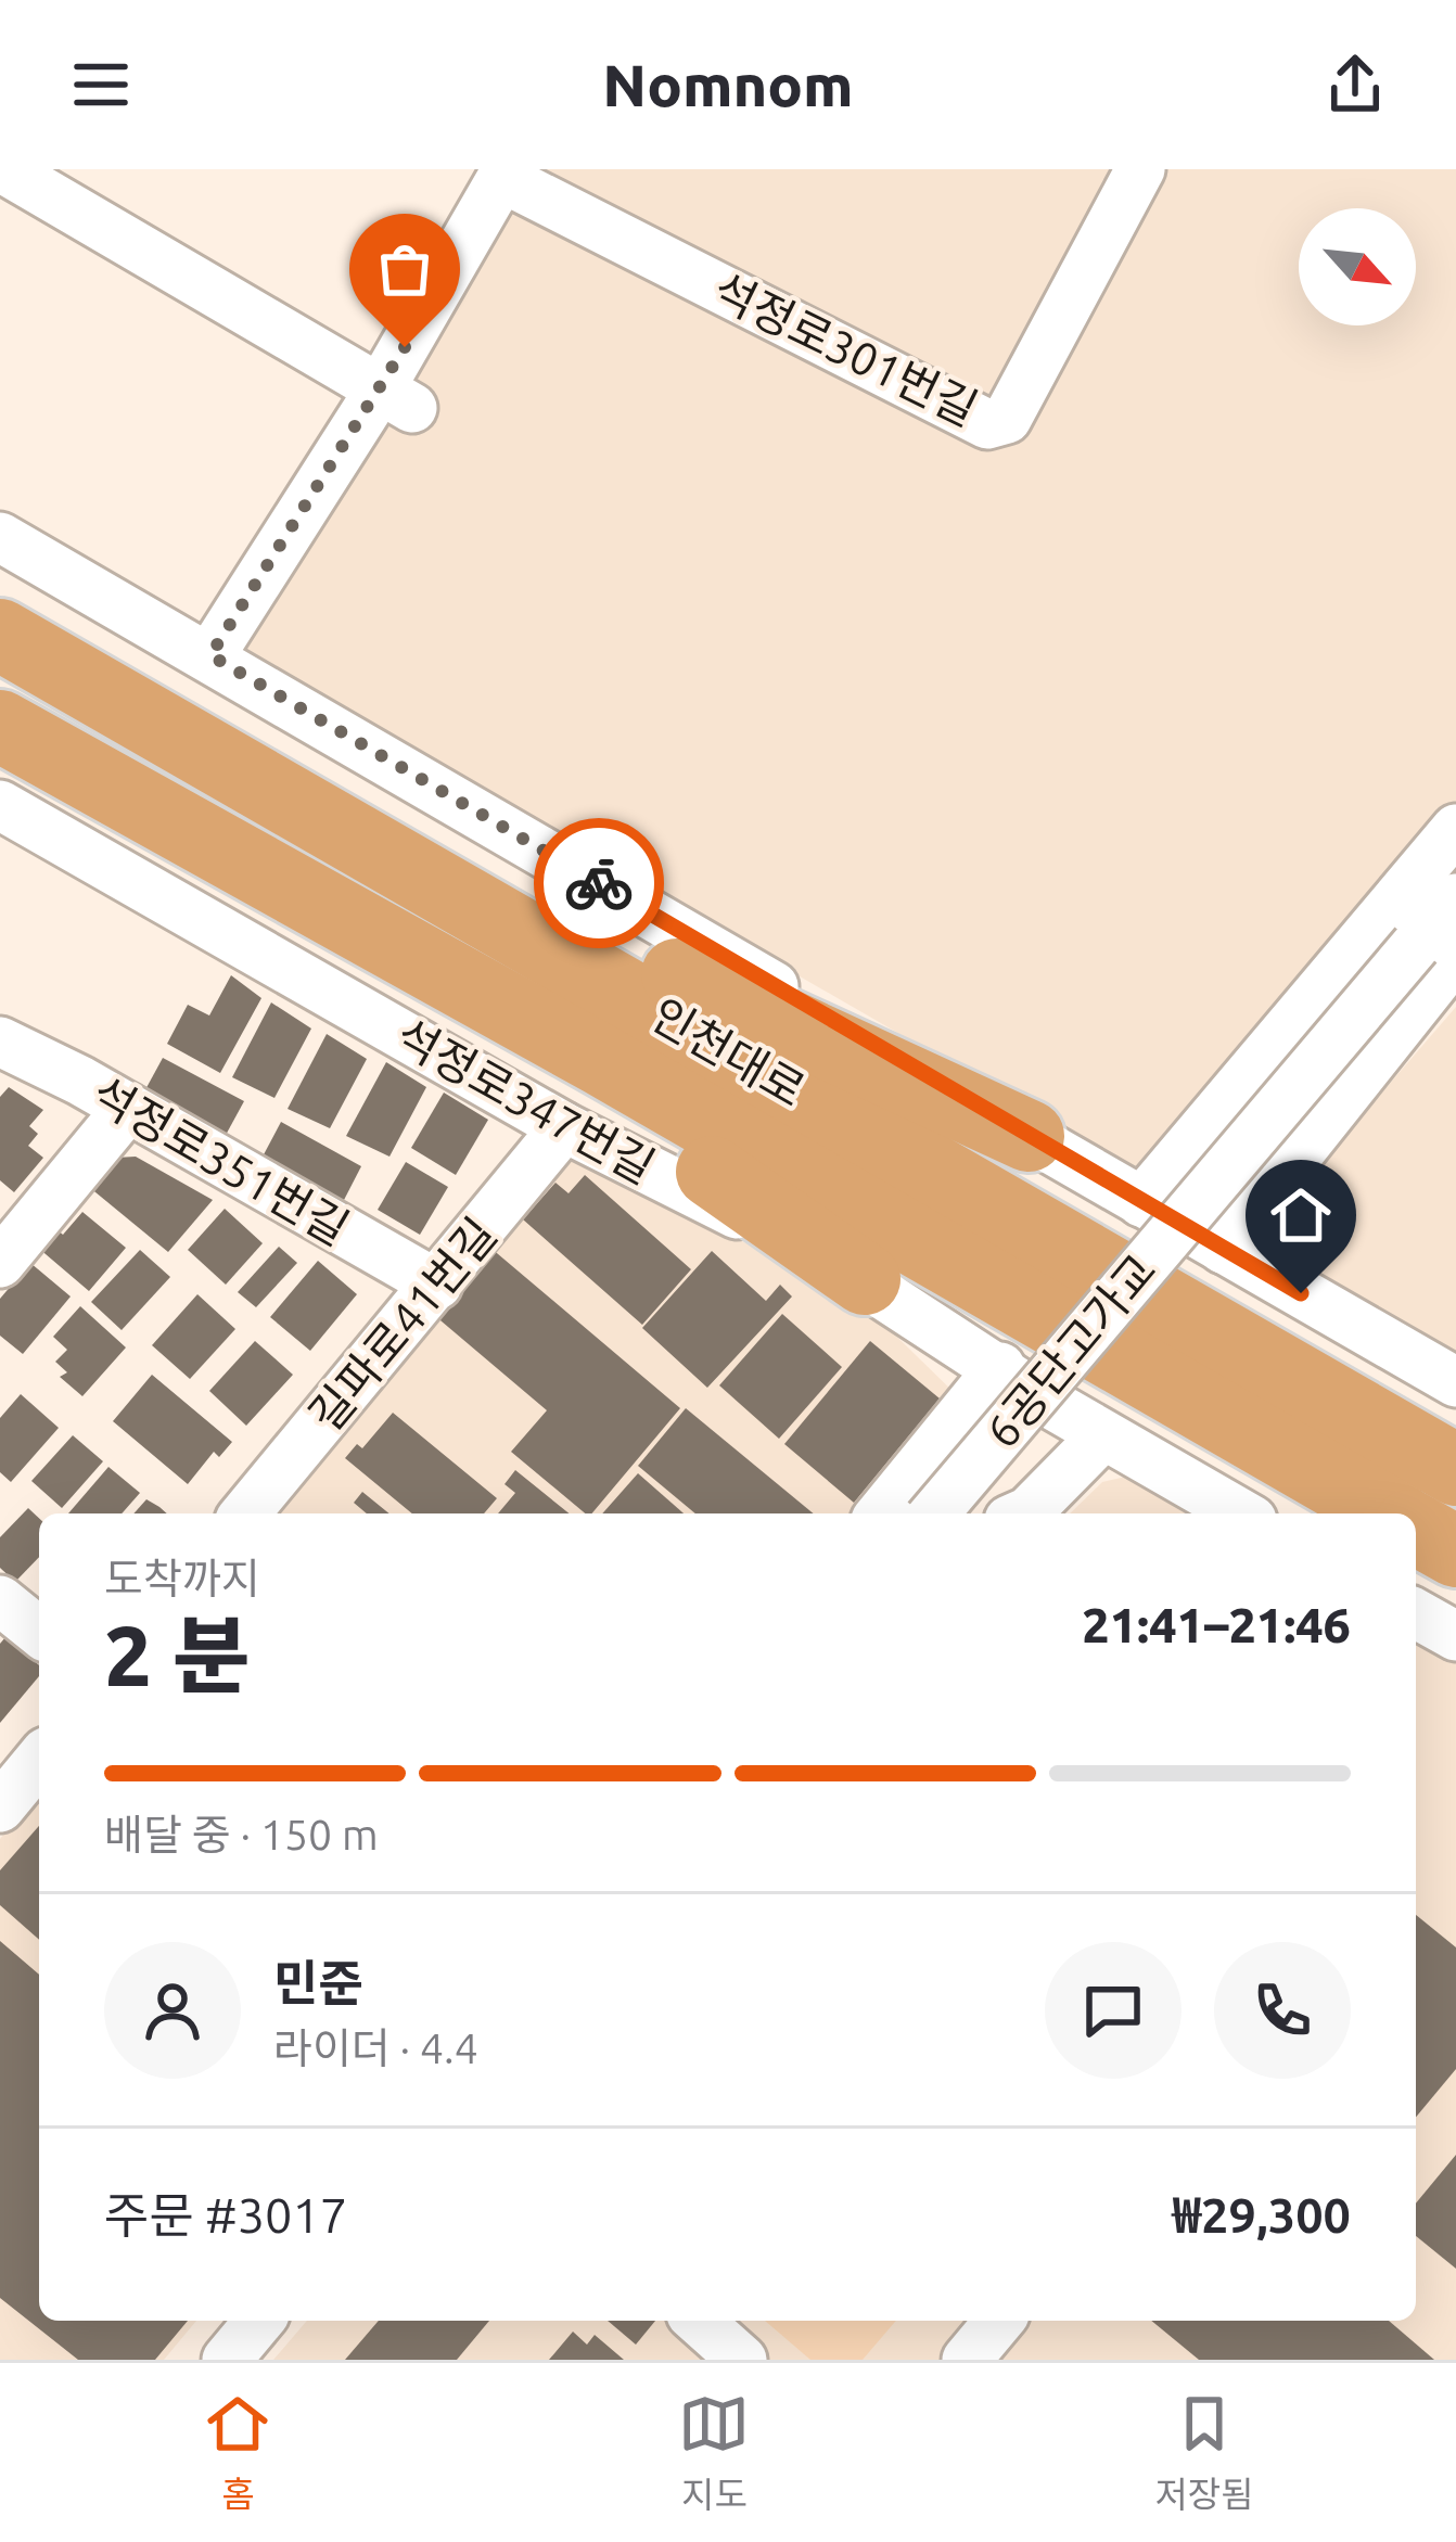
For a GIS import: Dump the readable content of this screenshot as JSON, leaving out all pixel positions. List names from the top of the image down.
{
  "streets": {
    "highway": ["인천대로"],
    "street": [
      "석정로301번길",
      "석정로347번길",
      "석정로351번길",
      "길파로41번길",
      "6공단고가교"
    ]
  },
  "crossings": [
    ["석정로347번길", "길파로41번길"],
    ["석정로351번길", "길파로41번길"]
  ],
  "north": "bottom right",
  "page": {
    "header": "Nomnom",
    "heading": ["2 분", "도착까지", "21:41–21:46"],
    "panel": [
      "민준",
      "라이더 · 4.4",
      "주문 #3017",
      "₩29,300"
    ],
    "bar": "배달 중 · 150 m",
    "tabs": ["홈", "지도", "저장됨"]
  }
}
